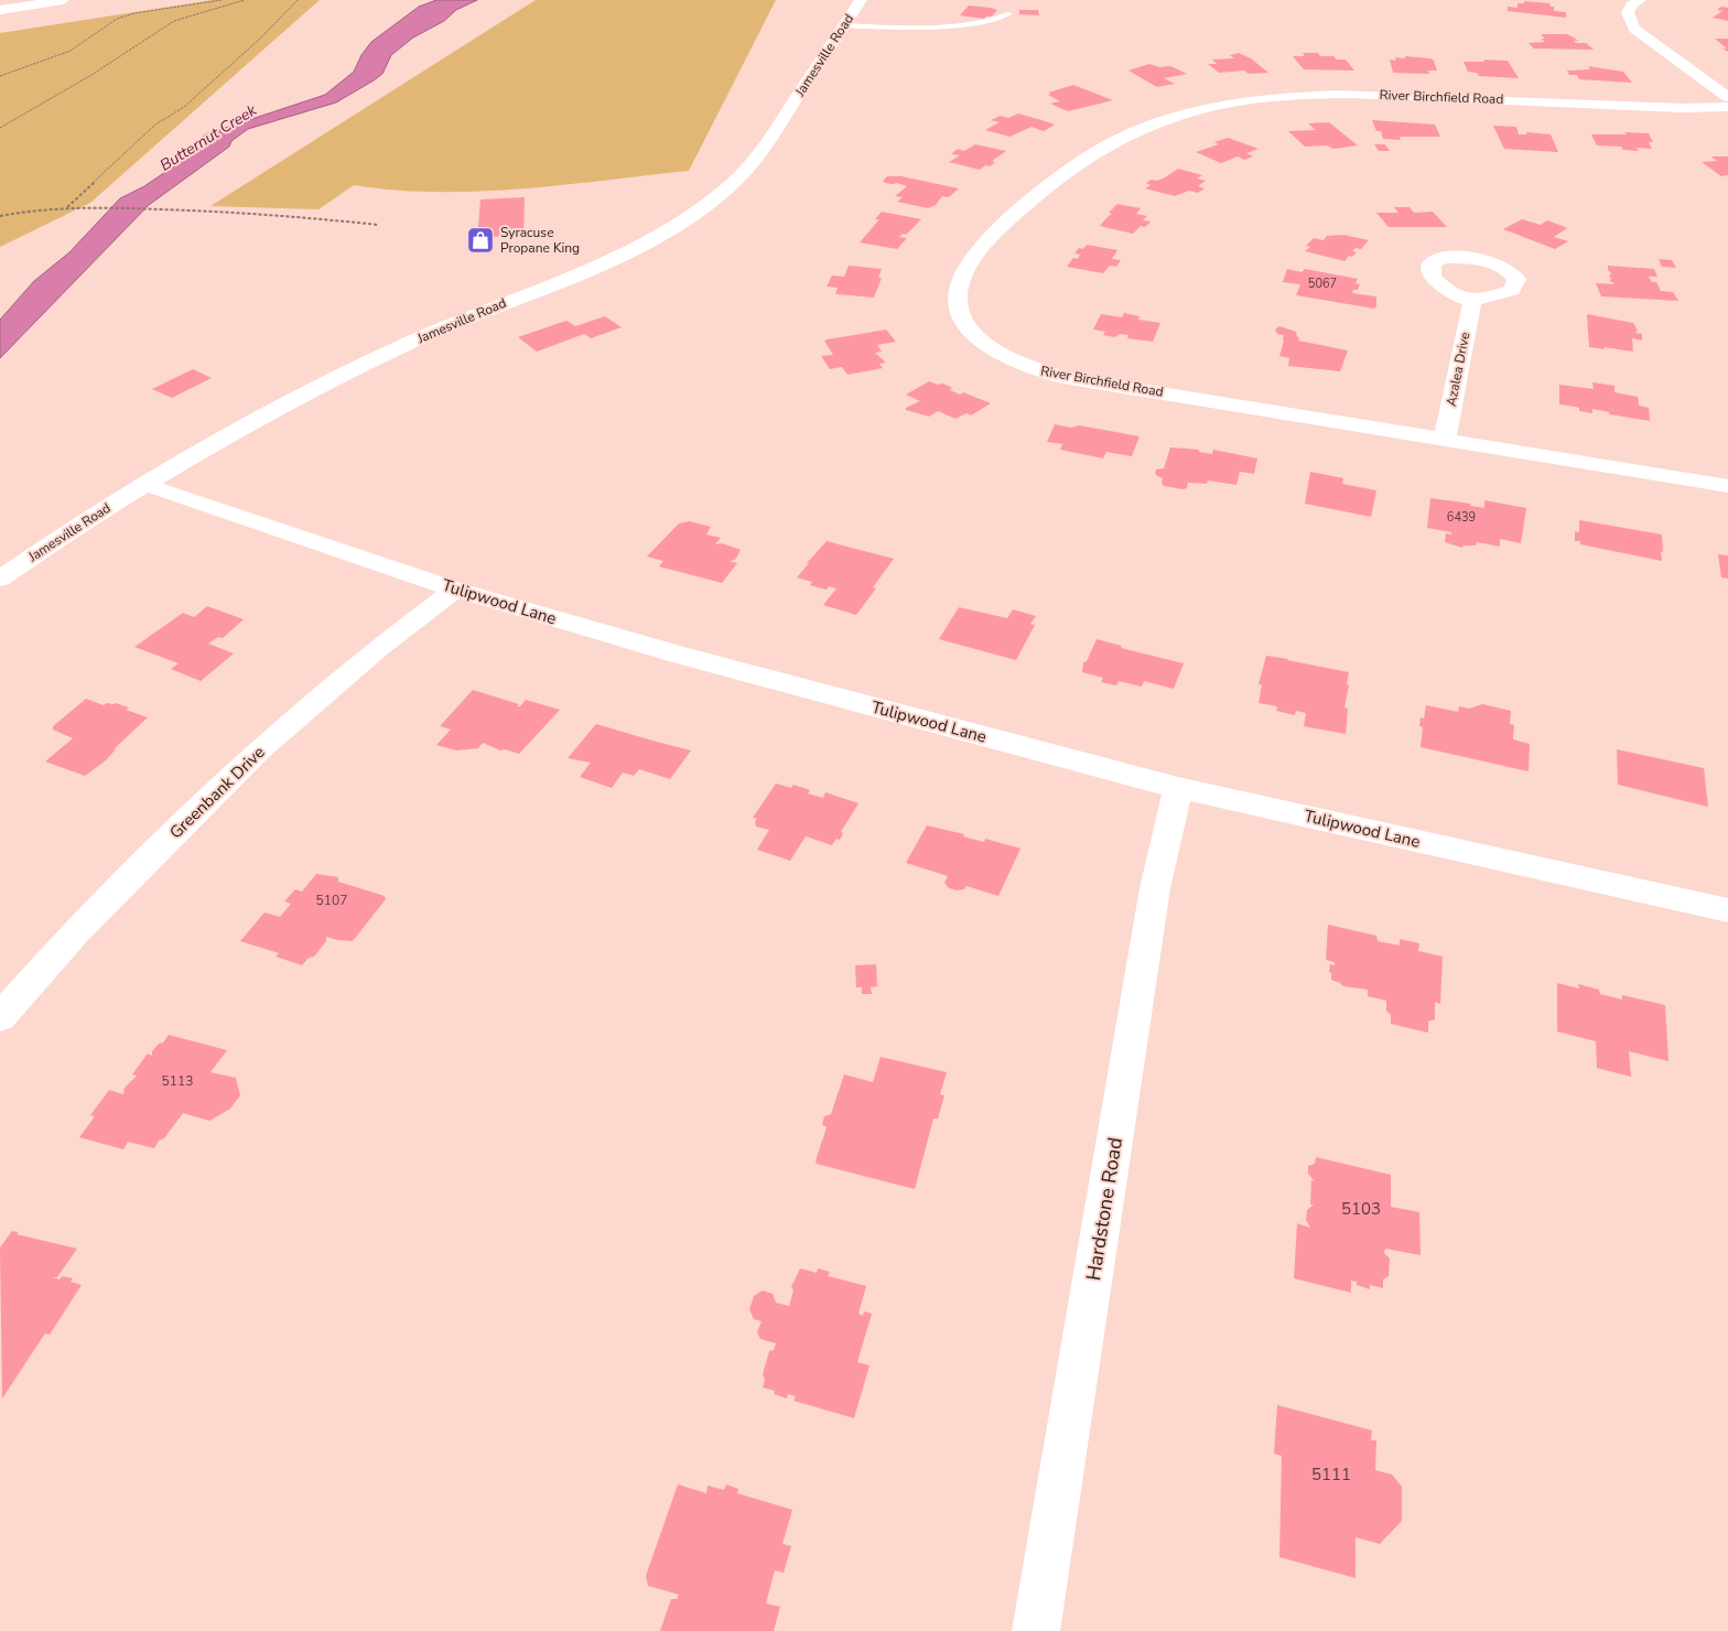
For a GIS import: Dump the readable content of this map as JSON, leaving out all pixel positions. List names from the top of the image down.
{
  "streets": {
    "main road": [
      "Jamesville Road",
      "River Birchfield Road",
      "Azalea Drive",
      "Tulipwood Lane",
      "Greenbank Drive",
      "Hardstone Road"
    ]
  },
  "crossings": [
    ["Jamesville Road", "Tulipwood Lane"],
    ["River Birchfield Road", "Azalea Drive"],
    ["Tulipwood Lane", "Greenbank Drive"],
    ["Tulipwood Lane", "Hardstone Road"]
  ],
  "water": ["Butternut Creek"],
  "places": {
    "shop": ["Syracuse Propane King"]
  },
  "house_numbers": [
    "5067",
    "6439",
    "5107",
    "5113",
    "5103",
    "5111"
  ]
}
